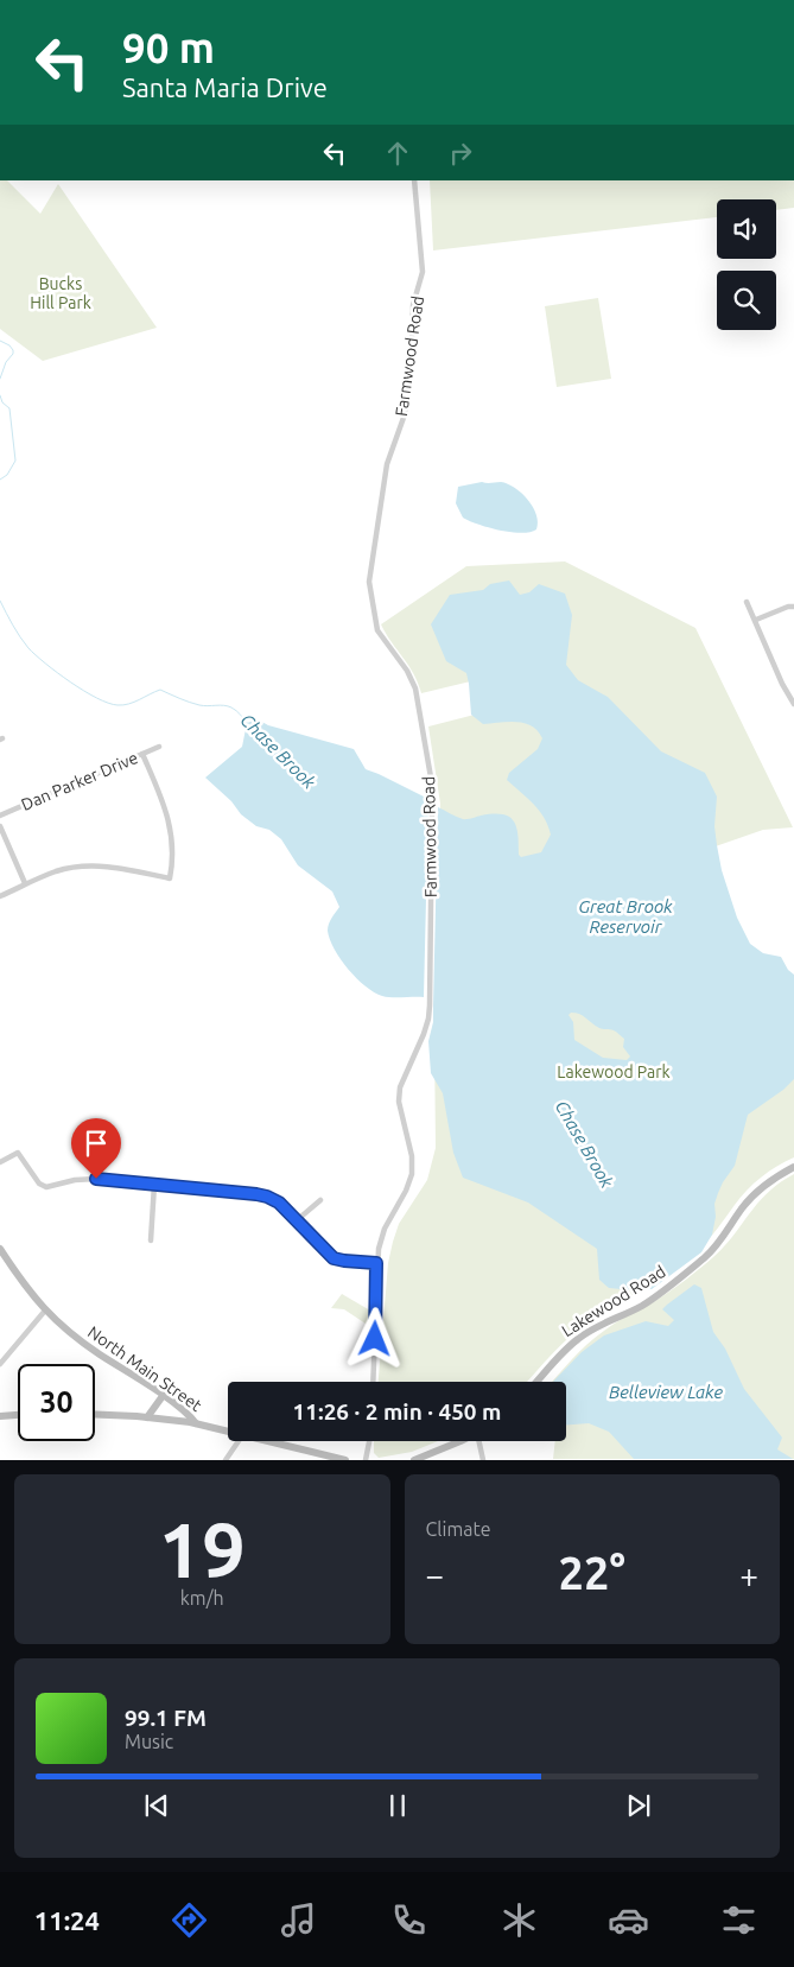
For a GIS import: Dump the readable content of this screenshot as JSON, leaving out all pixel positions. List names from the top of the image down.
{
  "streets": {
    "main road": ["Lakewood Road", "North Main Street"],
    "street": ["Farmwood Road", "Dan Parker Drive"]
  },
  "water": ["Chase Brook", "Great Brook Reservoir", "Belleview Lake"],
  "parks": ["Bucks Hill Park", "Lakewood Park"],
  "page": {
    "turn": ["90 m", "Santa Maria Drive"],
    "limit": "30",
    "trip": "11:26 · 2 min · 450 m",
    "tile": [
      ["19", "km/h"],
      "Climate"
    ],
    "heat": ["−", "22°", "+"],
    "song": ["99.1 FM", "Music"],
    "tabs": "11:24"
  }
}
